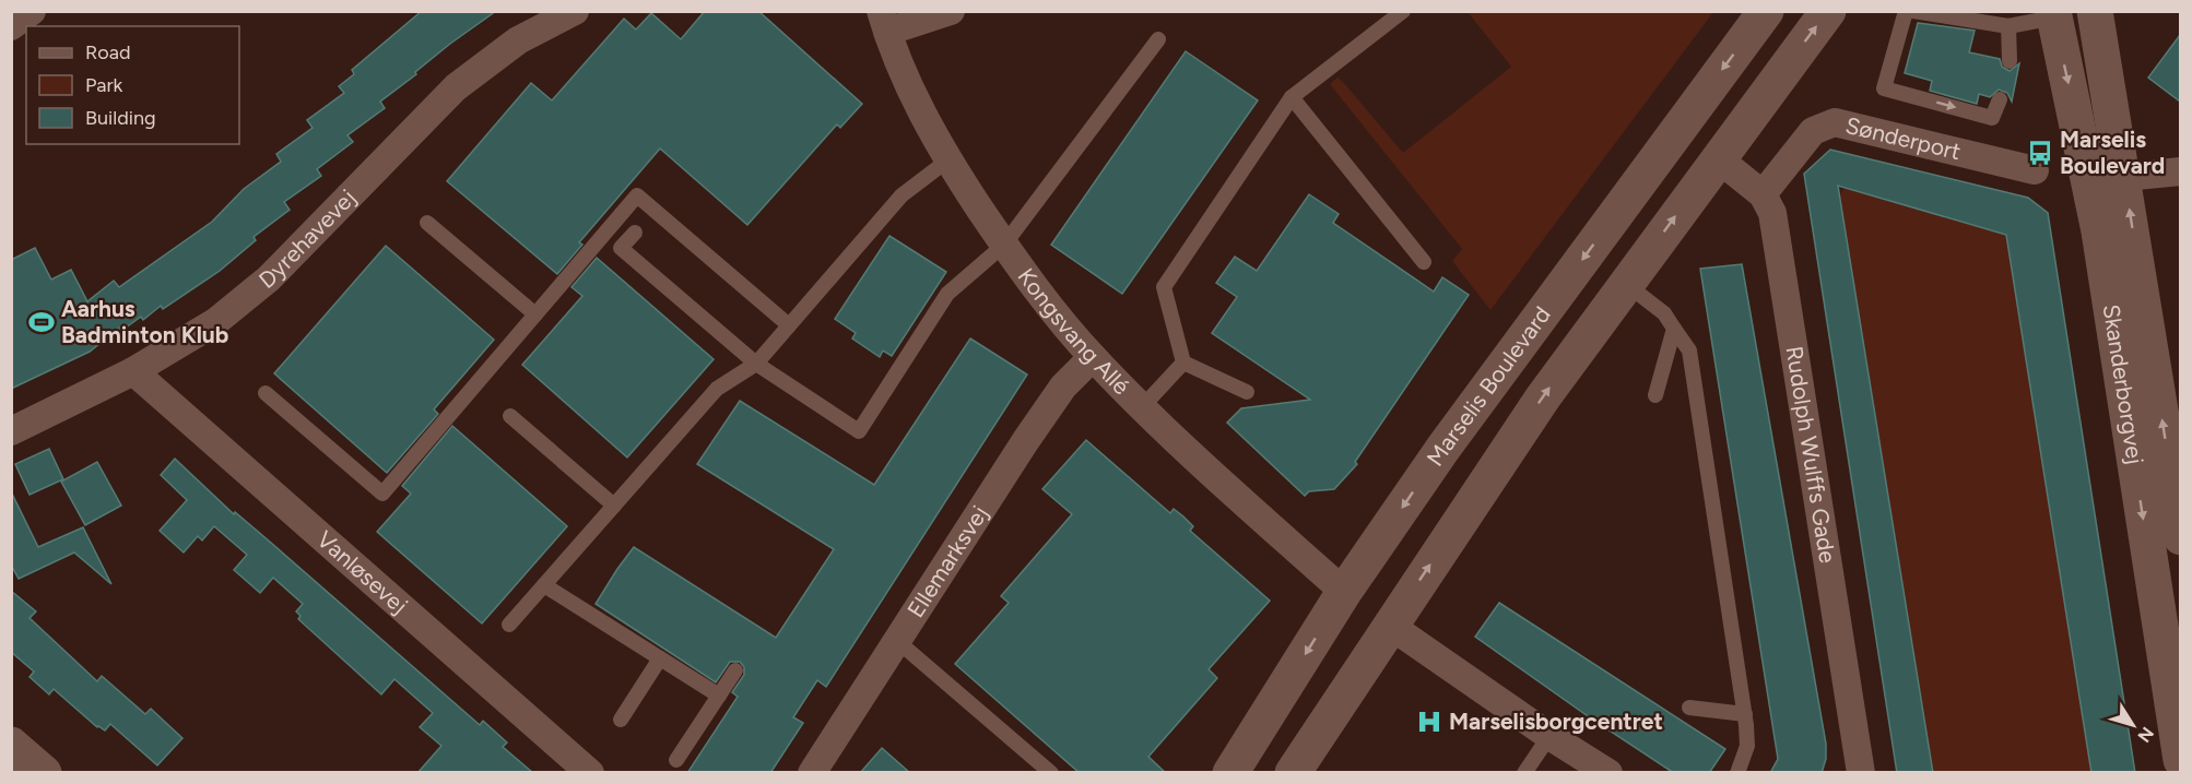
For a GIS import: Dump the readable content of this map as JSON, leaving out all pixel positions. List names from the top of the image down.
{
  "streets": {
    "main road": ["Skanderborgvej", "Marselis Boulevard"],
    "street": [
      "Sønderport",
      "Dyrehavevej",
      "Kongsvang Allé",
      "Rudolph Wulffs Gade",
      "Ellemarksvej",
      "Vanløsevej"
    ]
  },
  "crossings": [
    ["Sønderport", "Rudolph Wulffs Gade"],
    ["Dyrehavevej", "Vanløsevej"],
    ["Kongsvang Allé", "Marselis Boulevard"],
    ["Kongsvang Allé", "Ellemarksvej"]
  ],
  "places": {
    "bus stop": ["Marselis Boulevard"],
    "sports": ["Aarhus Badminton Klub"],
    "hospital": ["Marselisborgcentret"]
  },
  "legend": ["Road", "Park", "Building"],
  "north": "bottom right"
}
